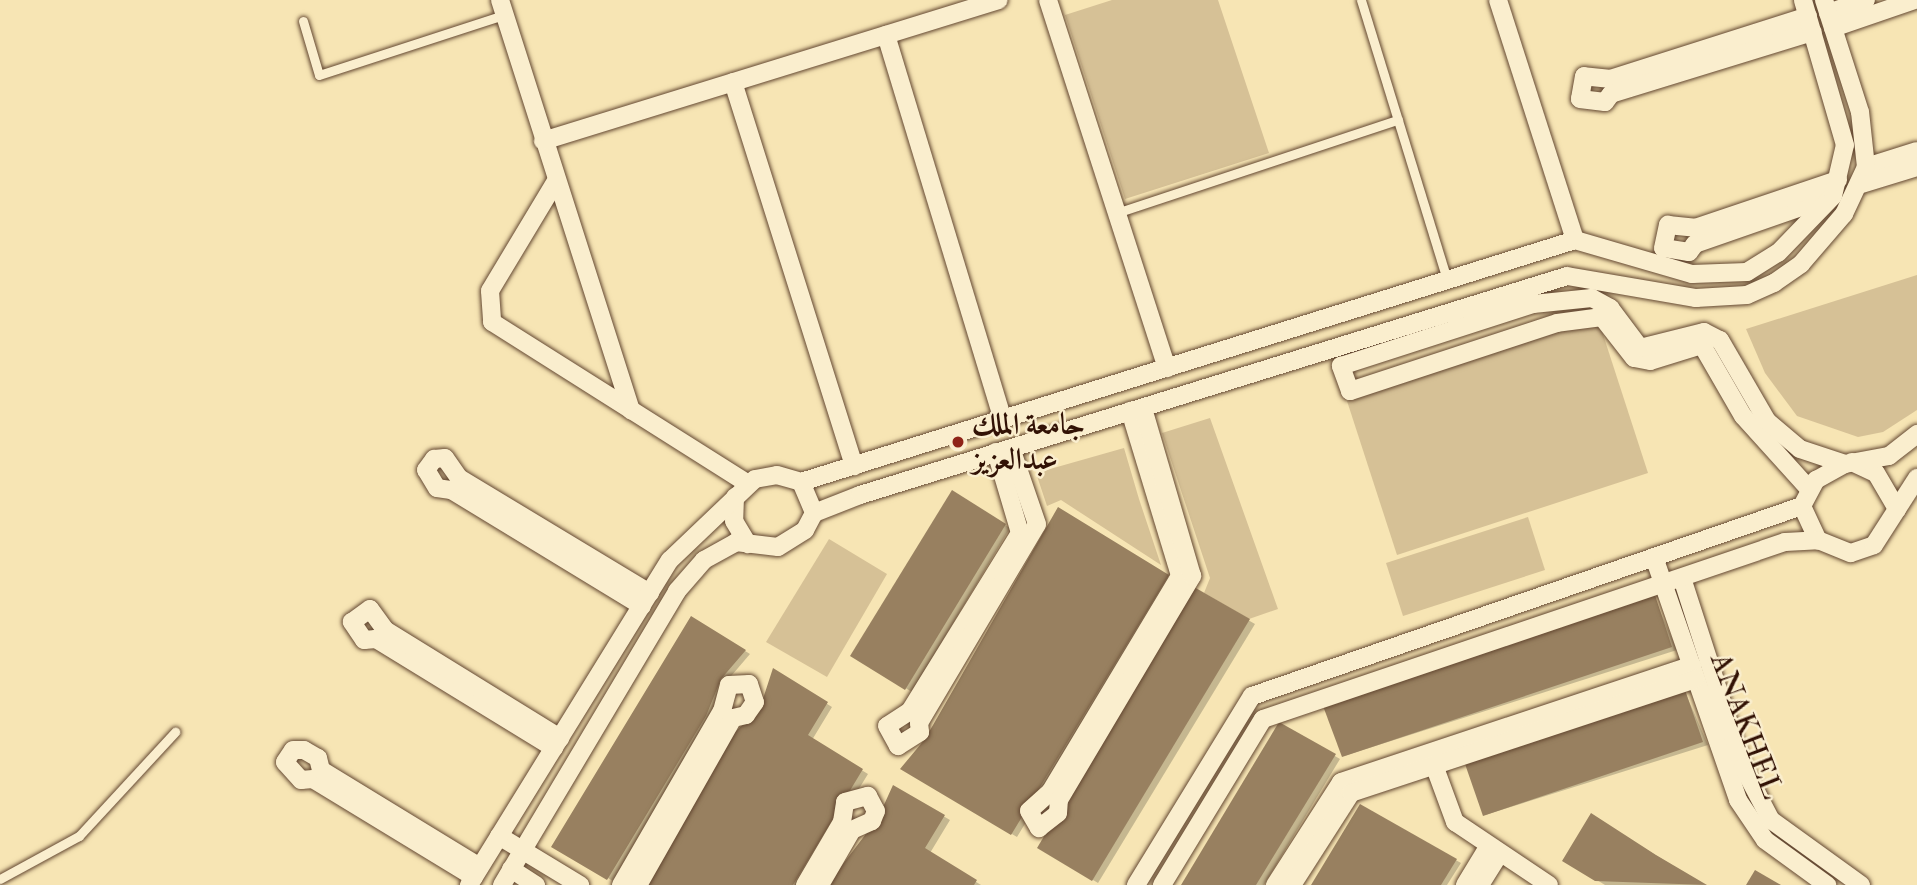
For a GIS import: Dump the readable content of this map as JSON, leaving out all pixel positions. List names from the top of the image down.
{
  "streets": {
    "street": ["ANAKHEL"]
  },
  "places": ["جامعة الملك عبدالعزيز"]
}
